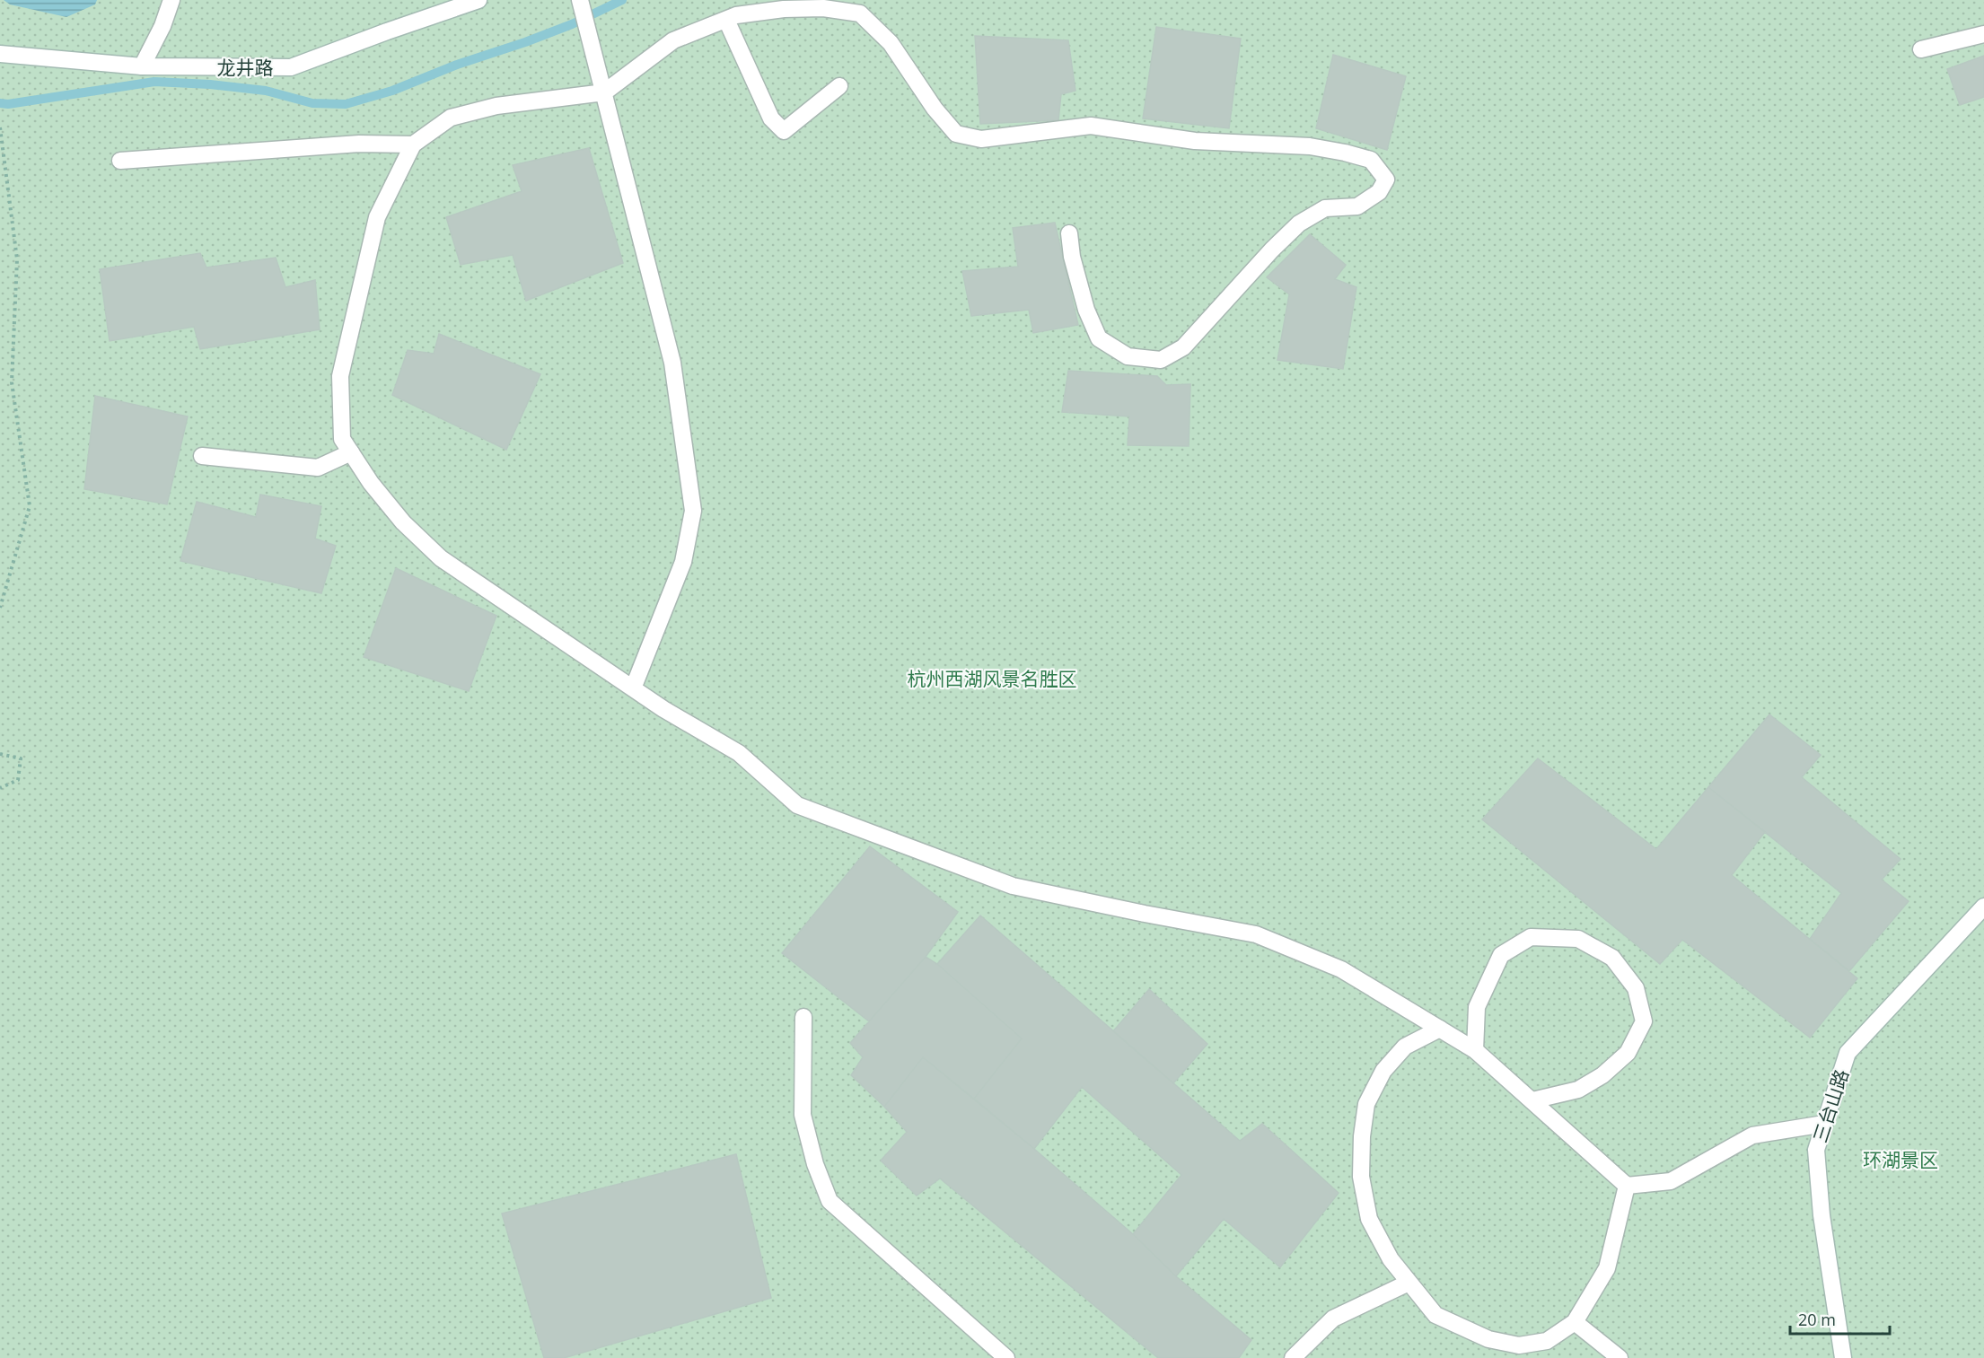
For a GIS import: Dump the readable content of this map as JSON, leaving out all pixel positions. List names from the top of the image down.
{
  "streets": {
    "street": ["龙井路", "三台山路"]
  },
  "parks": ["杭州西湖风景名胜区", "环湖景区"],
  "scale_bar": "20 m"
}
